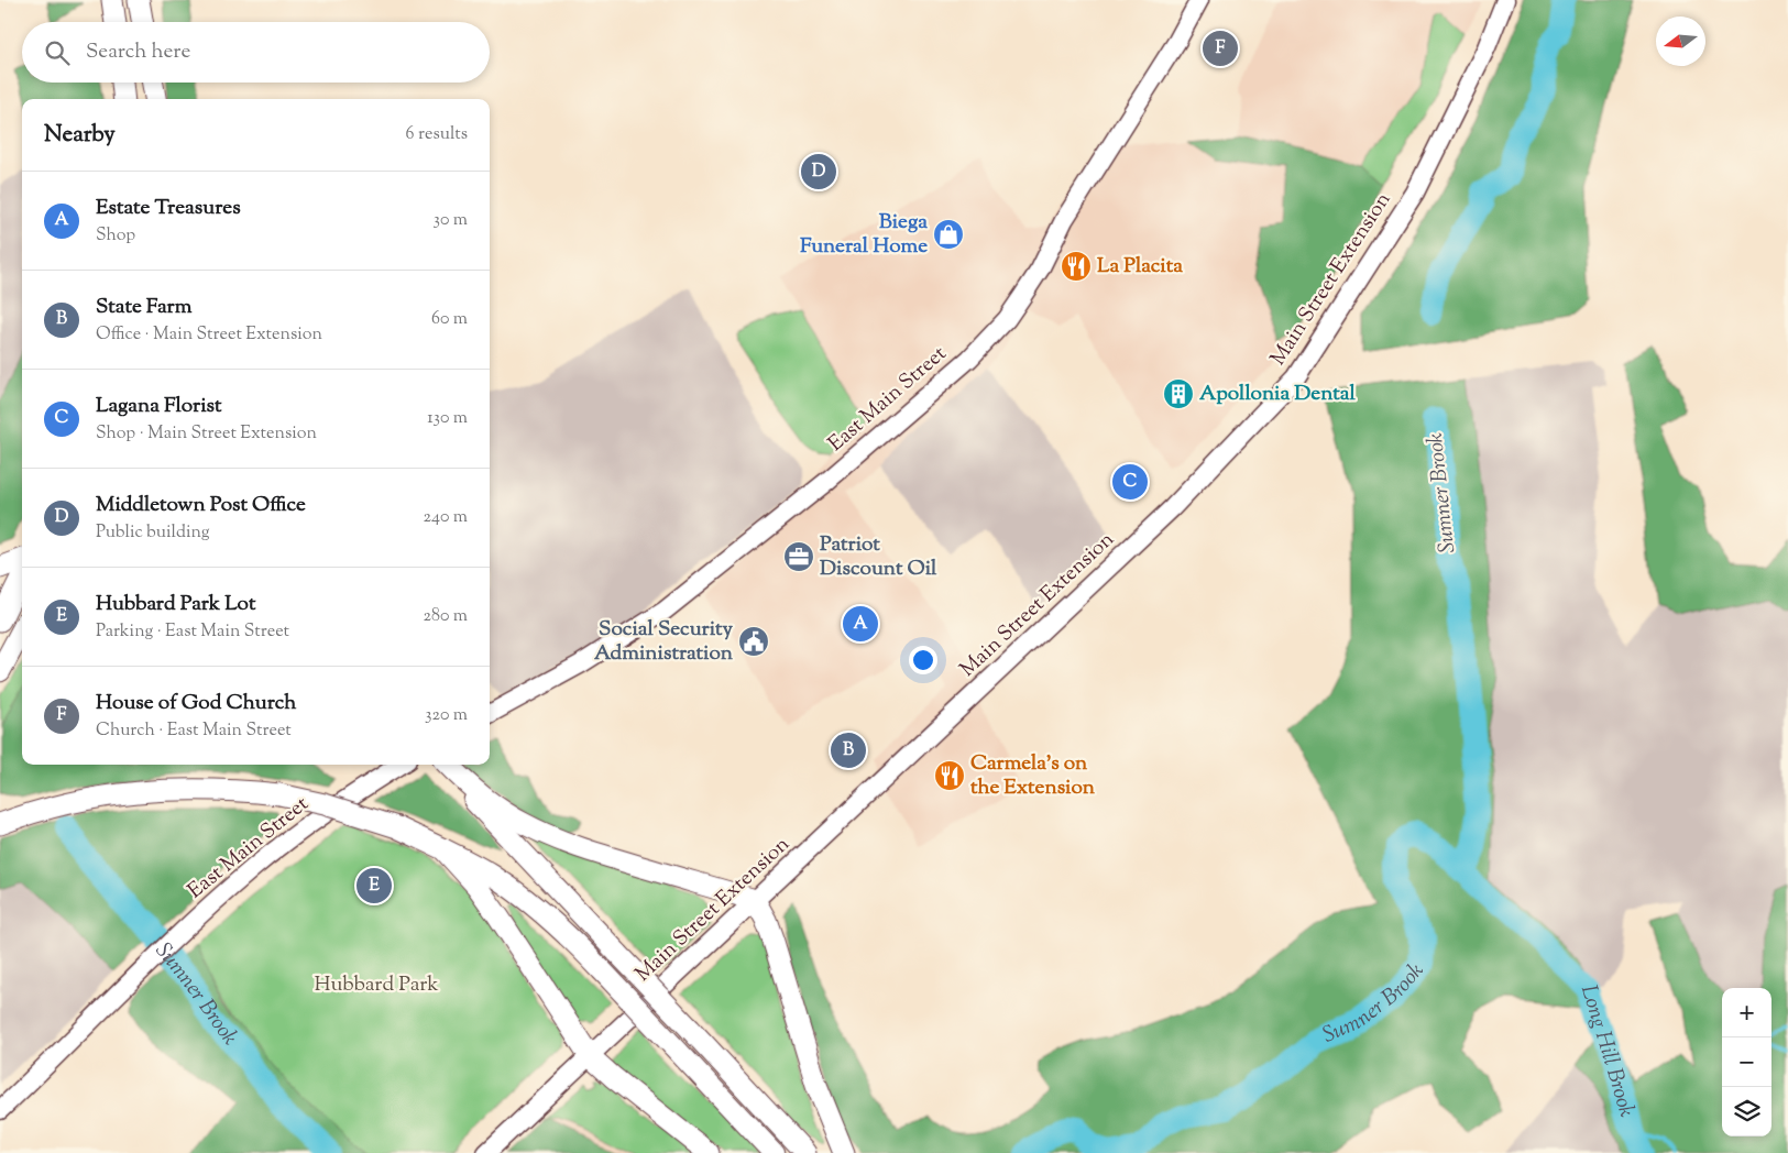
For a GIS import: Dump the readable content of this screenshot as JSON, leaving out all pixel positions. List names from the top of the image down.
{
  "streets": {
    "main road": ["Main Street Extension", "East Main Street"]
  },
  "water": ["Sumner Brook", "Long Hill Brook"],
  "parks": ["Hubbard Park"],
  "places": {
    "shop": ["Biega Funeral Home"],
    "restaurant": ["La Placita", "Carmela's on the Extension"],
    "building": ["Apollonia Dental"],
    "office": ["Patriot Discount Oil"],
    "public building": ["Social Security Administration"]
  },
  "north": "left",
  "page": {
    "search": "Search here",
    "pins": [
      "F",
      "D",
      "C",
      "A",
      "B",
      "E"
    ],
    "heading": ["Nearby", "6 results"],
    "list": [
      {
        "mark": "A",
        "name": "Estate Treasures",
        "note": "Shop",
        "value": "30 m"
      },
      {
        "mark": "B",
        "name": "State Farm",
        "note": "Office · Main Street Extension",
        "value": "60 m"
      },
      {
        "mark": "C",
        "name": "Lagana Florist",
        "note": "Shop · Main Street Extension",
        "value": "130 m"
      },
      {
        "mark": "D",
        "name": "Middletown Post Office",
        "note": "Public building",
        "value": "240 m"
      },
      {
        "mark": "E",
        "name": "Hubbard Park Lot",
        "note": "Parking · East Main Street",
        "value": "280 m"
      },
      {
        "mark": "F",
        "name": "House of God Church",
        "note": "Church · East Main Street",
        "value": "320 m"
      }
    ],
    "map_buttons": ["+", "−"]
  }
}
